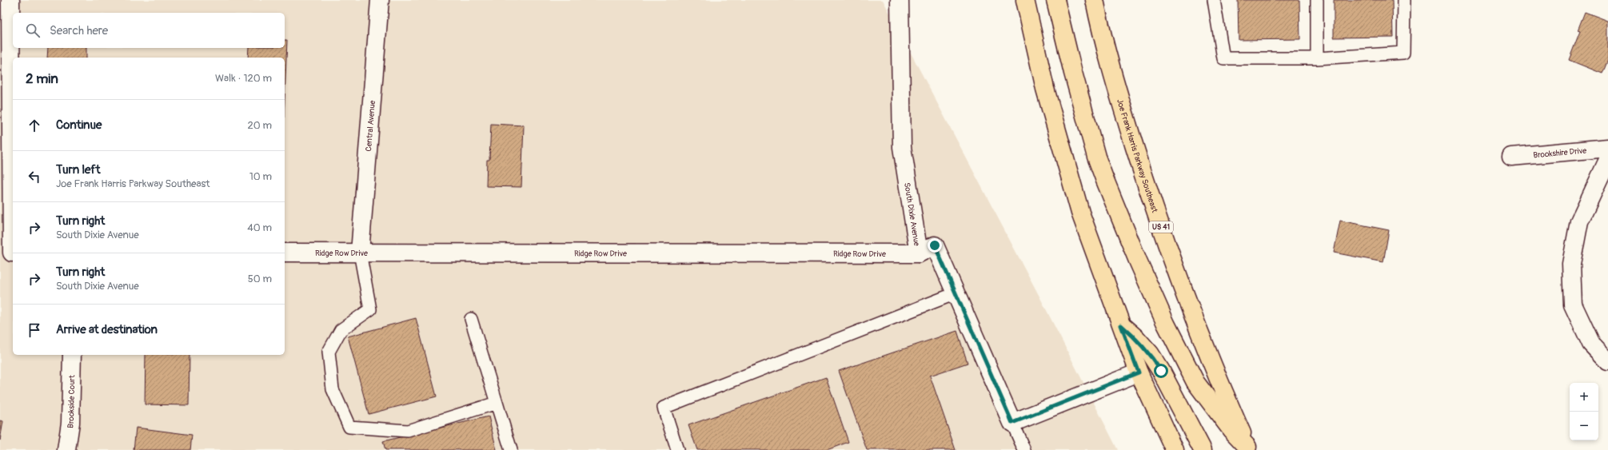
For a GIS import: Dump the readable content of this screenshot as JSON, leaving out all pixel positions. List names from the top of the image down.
{
  "streets": {
    "main road": ["Joe Frank Harris Parkway Southeast", "US 41"],
    "street": [
      "Central Avenue",
      "Brookshire Drive",
      "South Dixie Avenue",
      "Ridge Row Drive",
      "Brookside Court"
    ]
  },
  "crossings": [
    ["Central Avenue", "Ridge Row Drive"],
    ["South Dixie Avenue", "Ridge Row Drive"]
  ],
  "page": {
    "search": "Search here",
    "heading": ["2 min", "Walk · 120 m"],
    "list": [
      ["Continue", "20 m"],
      ["Turn left", "Joe Frank Harris Parkway Southeast", "10 m"],
      ["Turn right", "South Dixie Avenue", "40 m"],
      ["Turn right", "South Dixie Avenue", "50 m"],
      "Arrive at destination"
    ],
    "map_buttons": ["+", "−"]
  }
}
